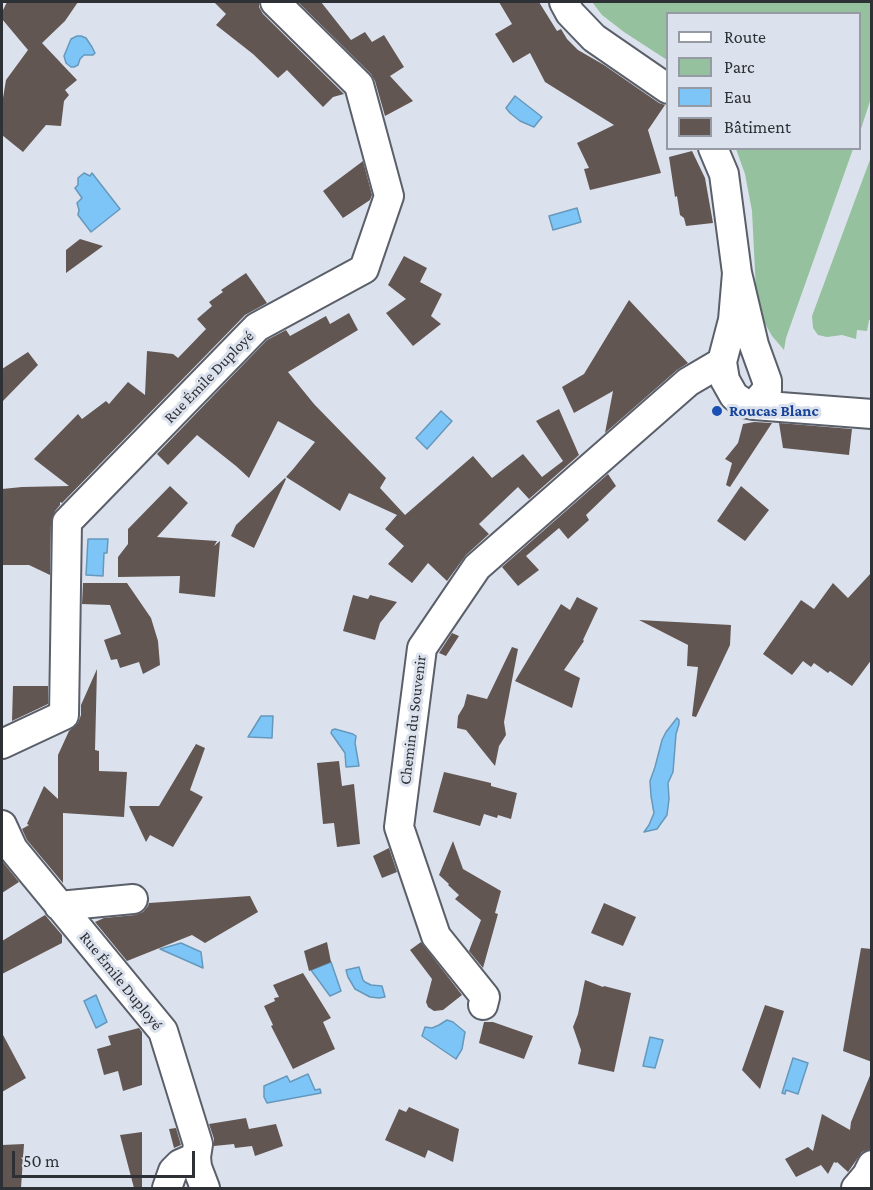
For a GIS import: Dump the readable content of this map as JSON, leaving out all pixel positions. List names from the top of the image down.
{
  "streets": {
    "street": ["Rue Émile Duployé", "Chemin du Souvenir"]
  },
  "places": ["Roucas Blanc"],
  "legend": [
    "Route",
    "Parc",
    "Eau",
    "Bâtiment"
  ],
  "scale_bar": "50 m"
}
